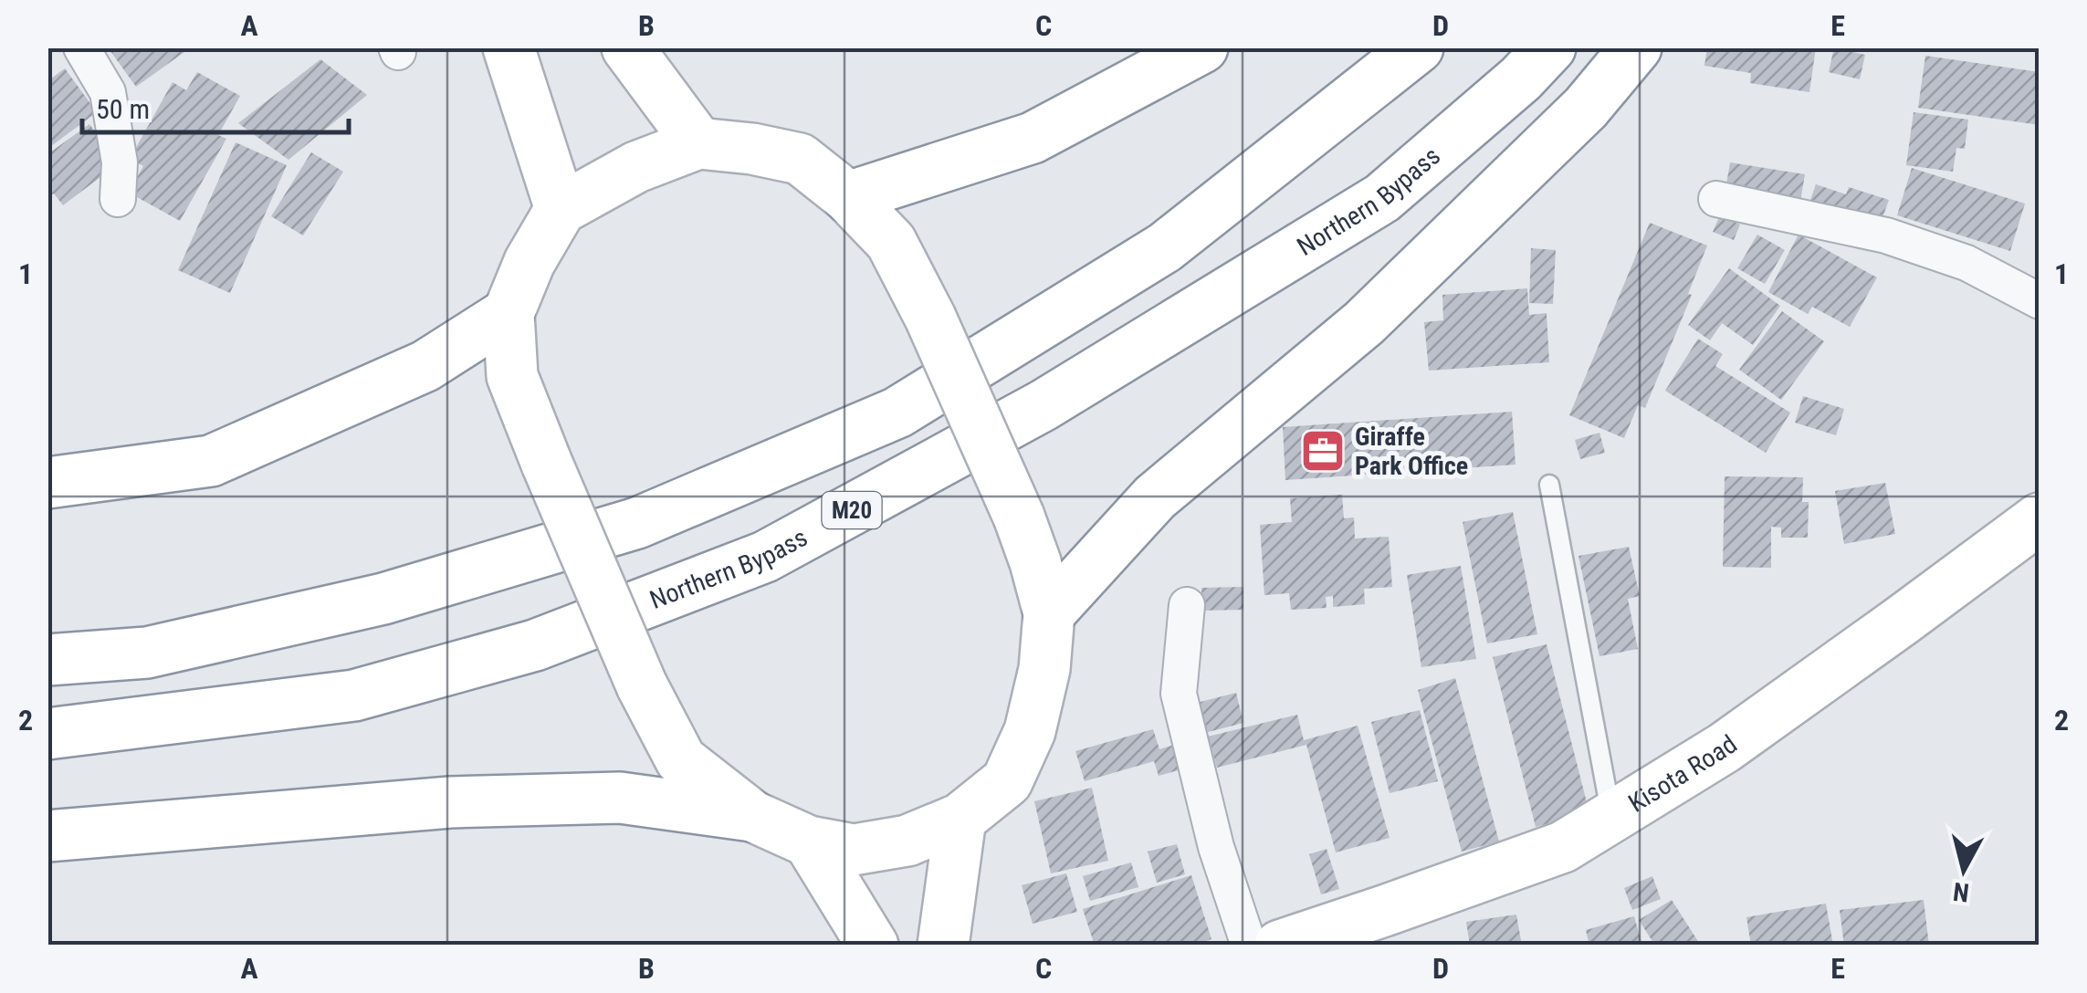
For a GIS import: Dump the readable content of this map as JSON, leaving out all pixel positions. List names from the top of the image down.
{
  "streets": {
    "main road": ["Northern Bypass", "M20", "Kisota Road"]
  },
  "places": {
    "office": ["Giraffe Park Office"]
  },
  "scale_bar": "50 m",
  "north": "bottom",
  "grid": {
    "columns": [
      "A",
      "B",
      "C",
      "D",
      "E"
    ],
    "rows": ["1", "2"]
  }
}
